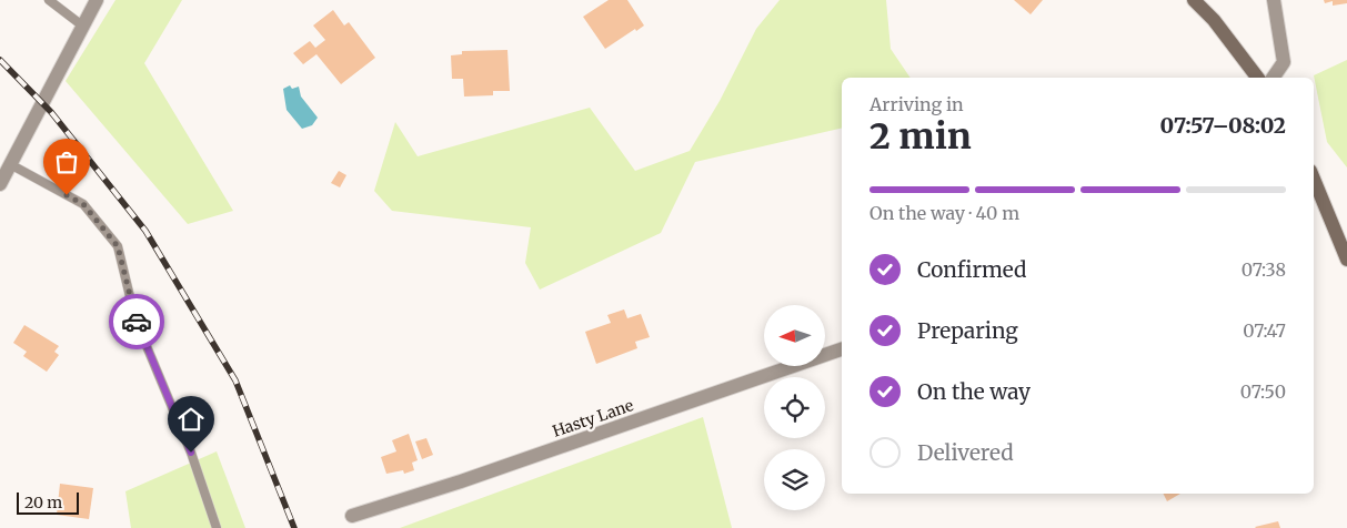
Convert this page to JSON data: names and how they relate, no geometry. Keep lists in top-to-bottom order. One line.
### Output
{"streets":{"street":["Hasty Lane"]},"scale_bar":"20 m","north":"left","page":{"heading":["2 min","Arriving in","07:57–08:02"],"bar":"On the way · 40 m","list":[["Confirmed","07:38"],["Preparing","07:47"],["On the way","07:50"],"Delivered"],"scale":"20 m"}}
